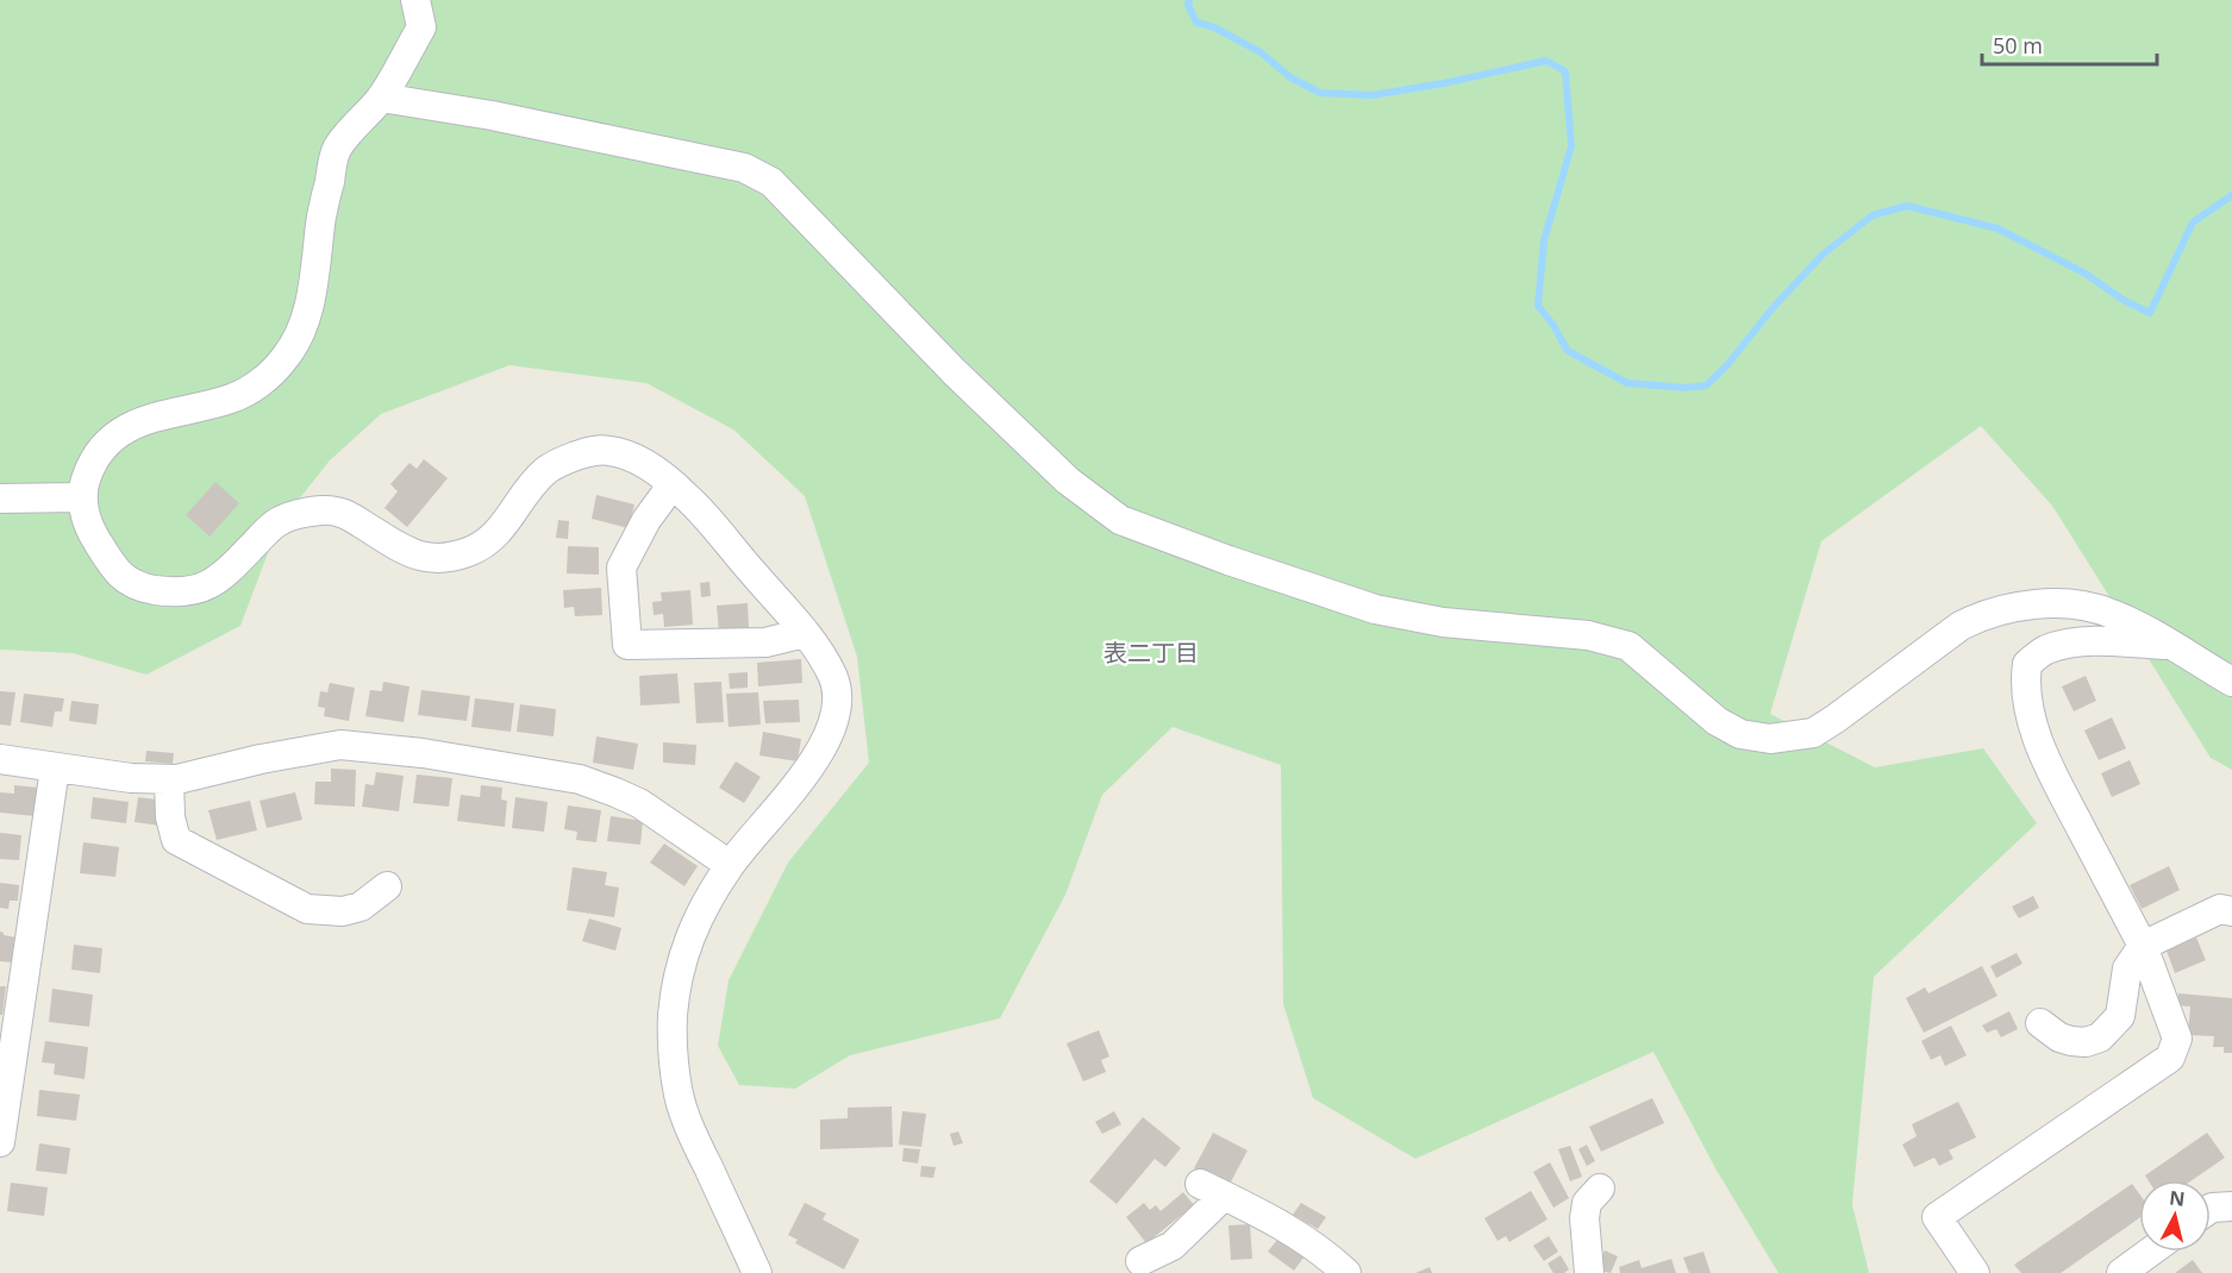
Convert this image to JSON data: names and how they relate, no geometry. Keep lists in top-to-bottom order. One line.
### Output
{"districts":["表二丁目"],"scale_bar":"50 m","north":"top"}
